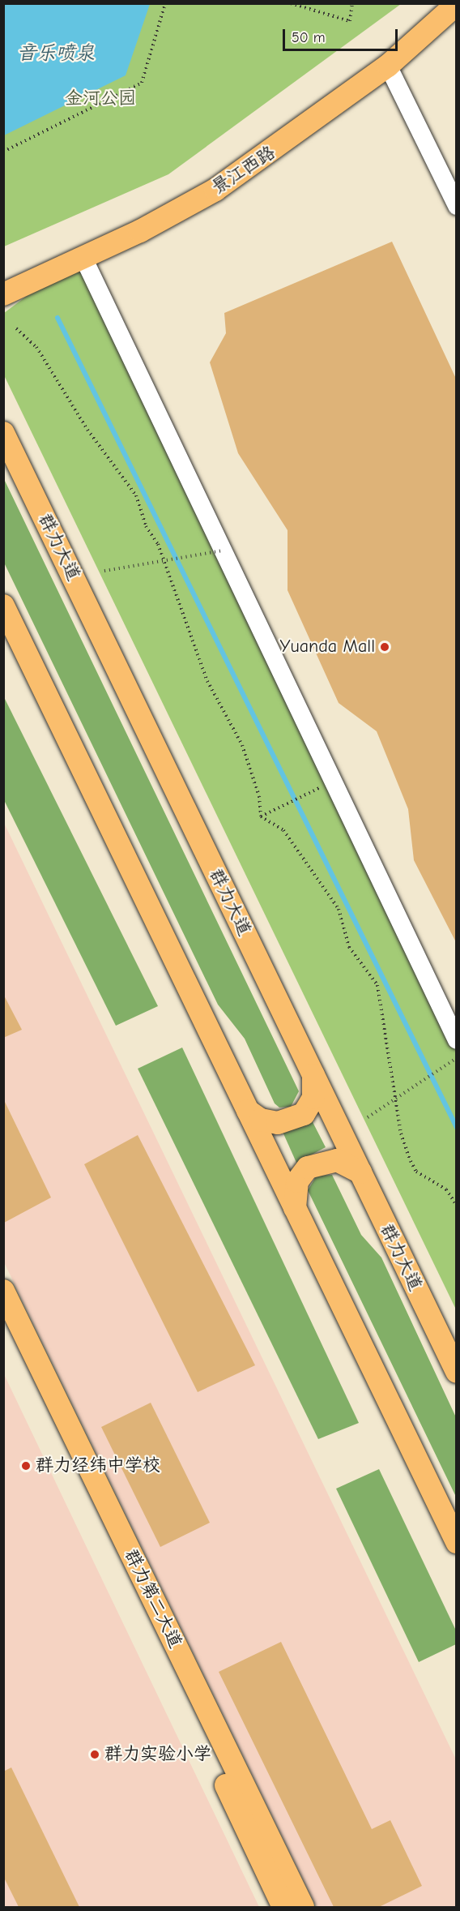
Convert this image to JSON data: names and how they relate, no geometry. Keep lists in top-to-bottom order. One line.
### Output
{"streets":{"main road":["景江西路","群力大道","群力第二大道"]},"water":["音乐喷泉"],"parks":["金河公园"],"places":["Yuanda Mall","群力经纬中学校","群力实验小学"],"scale_bar":"50 m"}
